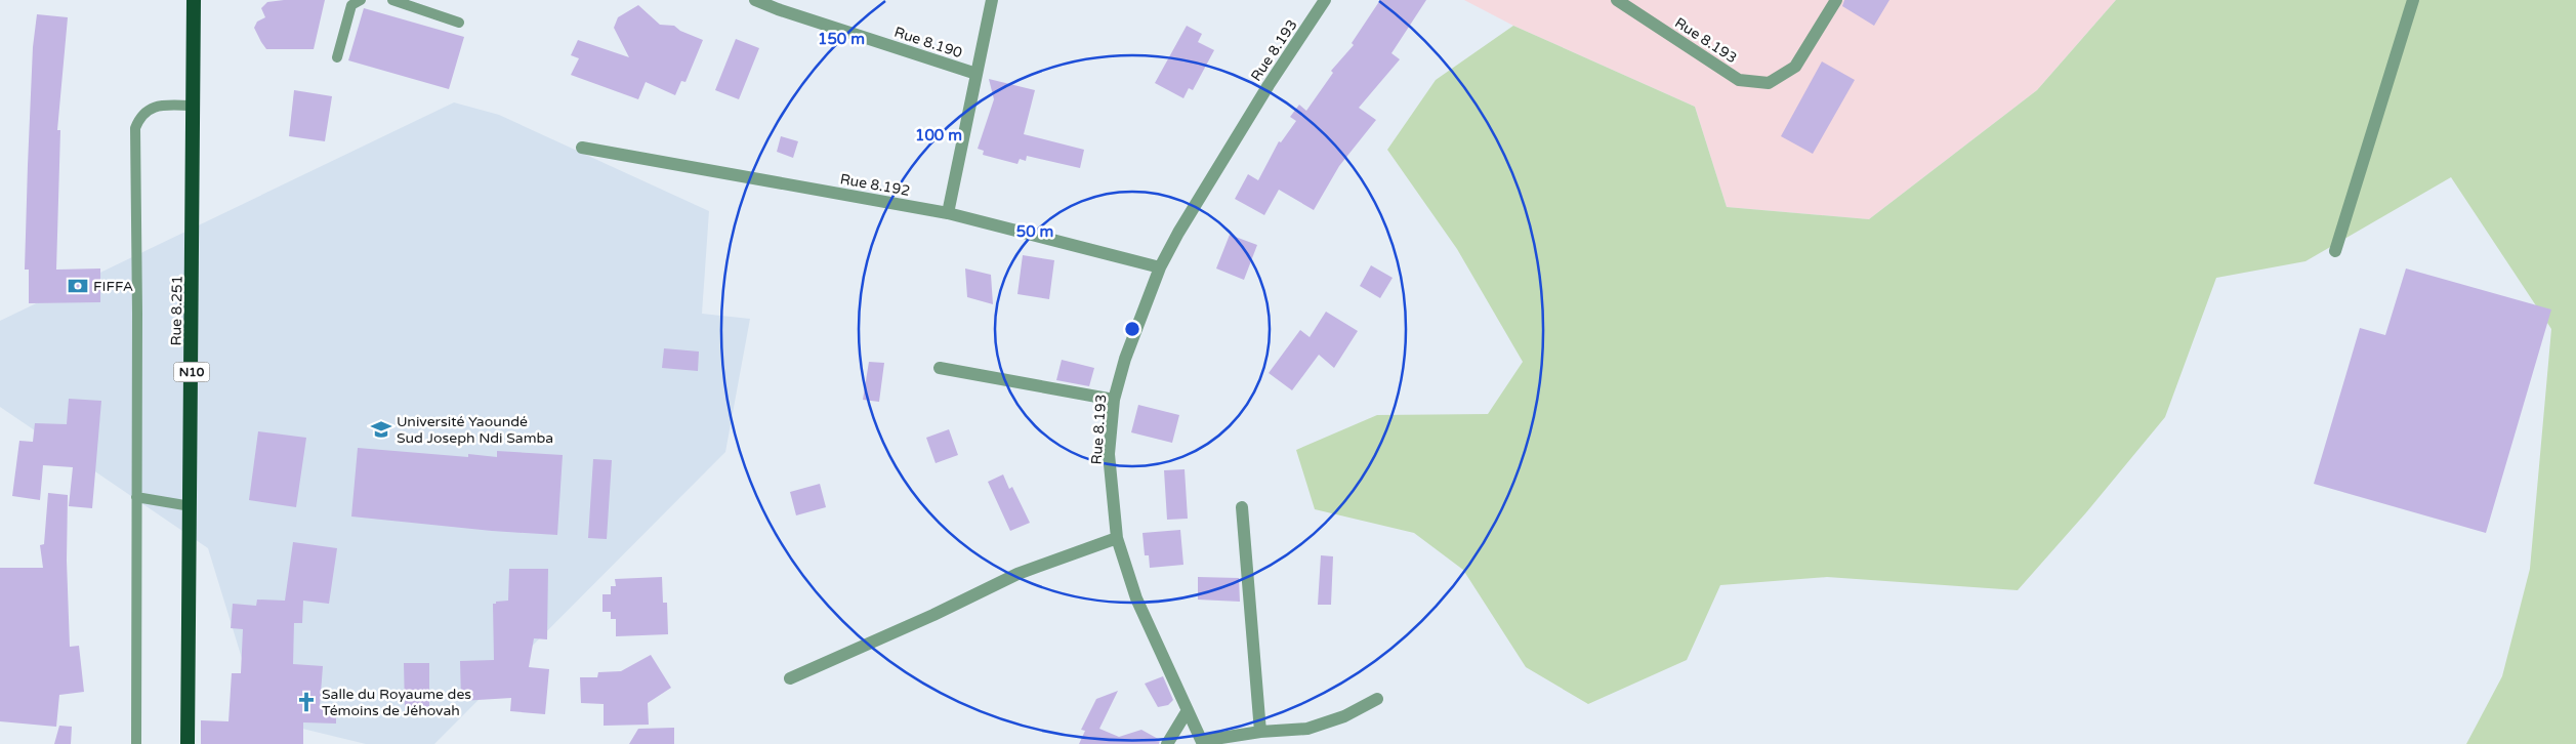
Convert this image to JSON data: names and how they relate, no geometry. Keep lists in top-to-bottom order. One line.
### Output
{"streets":{"highway":["Rue 8.251","N10"],"street":["Rue 8.193","Rue 8.190","Rue 8.192"]},"crossings":[["Rue 8.193","Rue 8.192"]],"places":{"bank":["FIFFA"],"school or university":["Université Yaoundé Sud Joseph Ndi Samba"],"church":["Salle du Royaume des Témoins de Jéhovah"]},"rings":["150 m","100 m","50 m"]}
